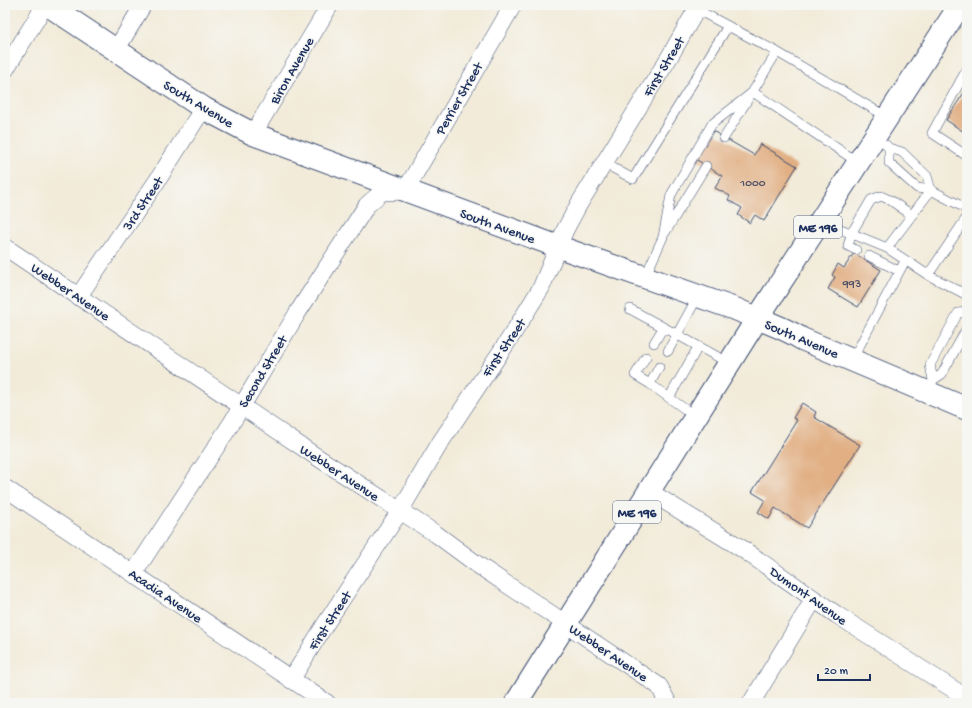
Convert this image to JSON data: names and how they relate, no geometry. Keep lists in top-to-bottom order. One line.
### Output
{"streets":{"main road":["South Avenue","ME 196"],"street":["First Street","Biron Avenue","Perrier Street","3rd Street","Webber Avenue","Second Street","Acadia Avenue","Dumont Avenue"]},"crossings":[["First Street","South Avenue"],["First Street","Webber Avenue"],["First Street","Acadia Avenue"],["Biron Avenue","South Avenue"],["Perrier Street","South Avenue"],["Perrier Street","Second Street"],["South Avenue","3rd Street"],["South Avenue","ME 196"],["South Avenue","Second Street"],["3rd Street","Webber Avenue"],["ME 196","Webber Avenue"],["ME 196","Dumont Avenue"],["Webber Avenue","Second Street"],["Second Street","Acadia Avenue"]],"house_numbers":["1000","993"],"scale_bar":"20 m"}
